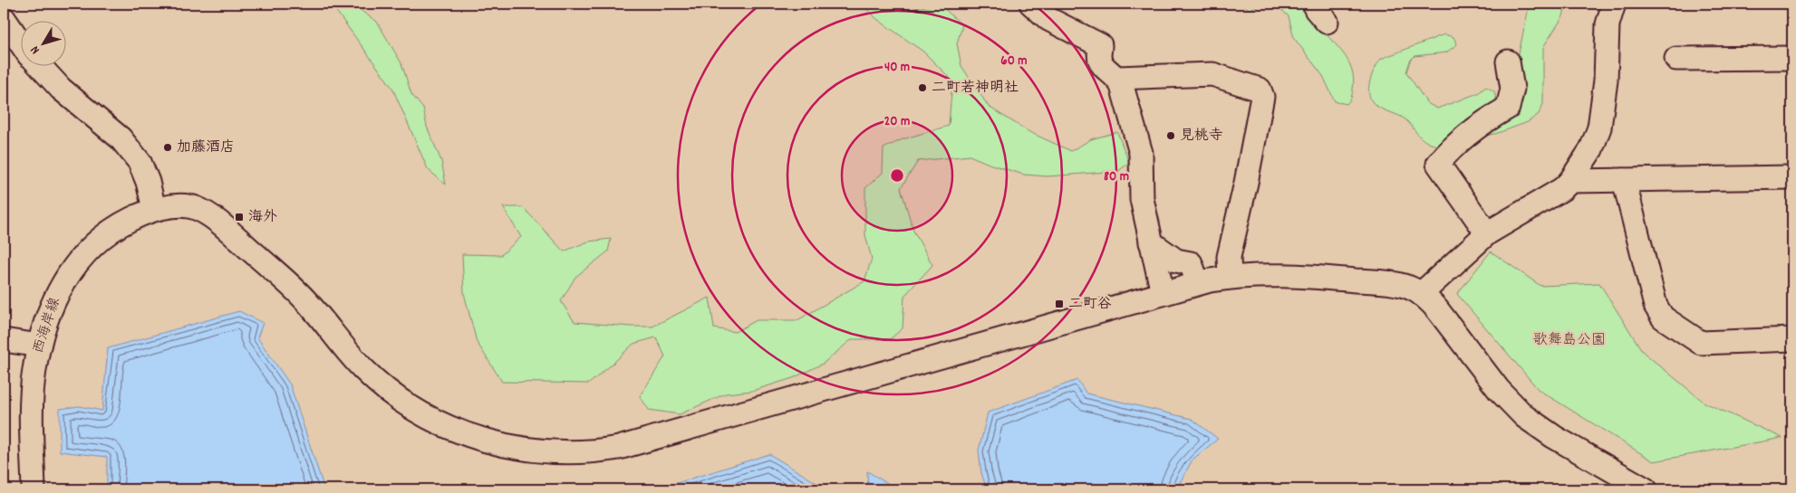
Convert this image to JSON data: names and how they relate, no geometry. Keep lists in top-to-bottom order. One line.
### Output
{"streets":{"street":["西海岸線"]},"parks":["歌舞島公園"],"places":{"other":["二町若神明社","見桃寺","加藤酒店"],"transit":["海外","二町谷"]},"north":"bottom left","rings":["60 m","40 m","20 m","80 m"]}
